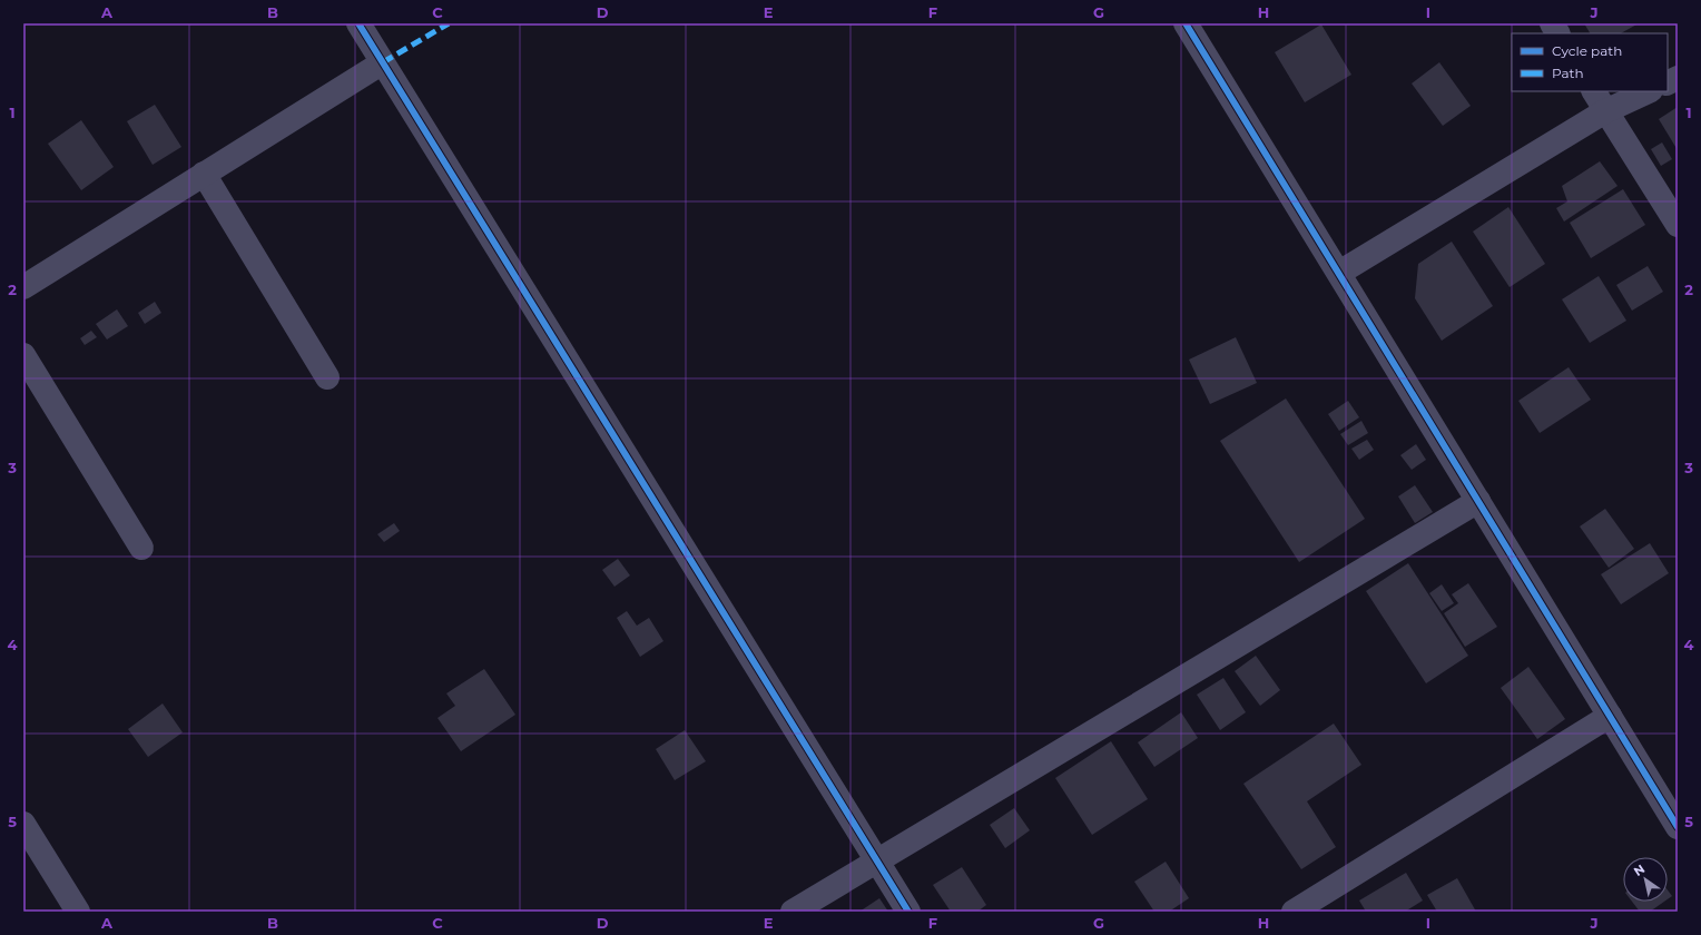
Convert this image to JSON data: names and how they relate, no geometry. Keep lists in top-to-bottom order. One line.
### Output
{"legend":["Cycle path","Path"],"north":"top left","grid":{"columns":["A","B","C","D","E","F","G","H","I","J"],"rows":["1","2","3","4","5"]}}
